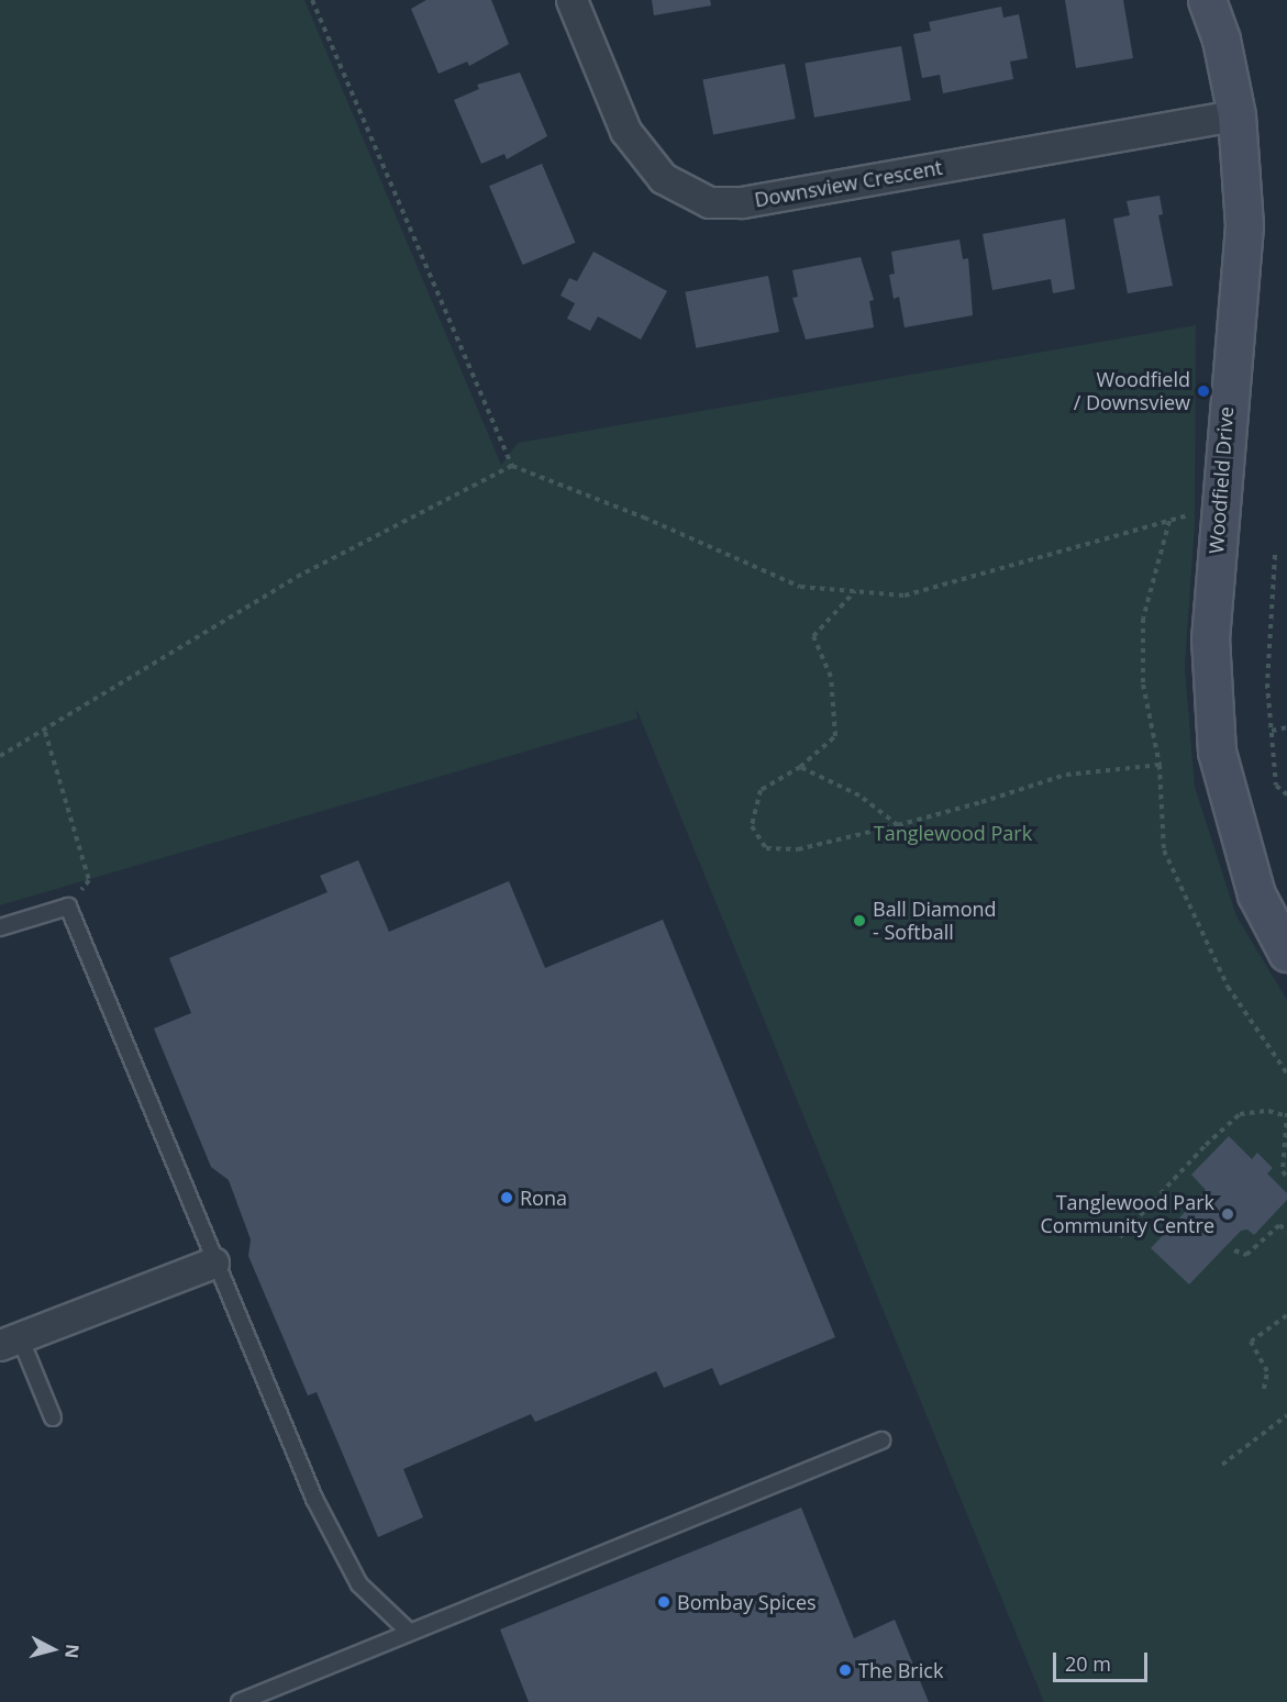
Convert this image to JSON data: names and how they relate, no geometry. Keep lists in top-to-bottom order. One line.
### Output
{"streets":{"street":["Downsview Crescent","Woodfield Drive"]},"crossings":[["Downsview Crescent","Woodfield Drive"]],"parks":["Tanglewood Park"],"places":["Woodfield / Downsview","Ball Diamond - Softball","Rona","Tanglewood Park Community Centre","Bombay Spices","The Brick"],"scale_bar":"20 m","north":"right"}
